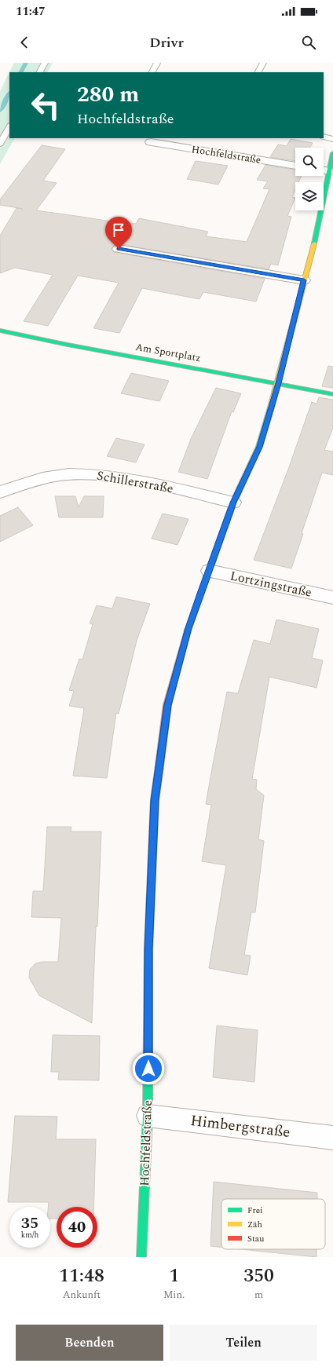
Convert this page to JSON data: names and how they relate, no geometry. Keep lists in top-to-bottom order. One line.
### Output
{"streets":{"street":["Hochfeldstraße","Am Sportplatz","Schillerstraße","Lortzingstraße","Himbergstraße"]},"crossings":[["Hochfeldstraße","Am Sportplatz"],["Hochfeldstraße","Schillerstraße"],["Hochfeldstraße","Lortzingstraße"],["Hochfeldstraße","Himbergstraße"]],"legend":["Frei","Zäh","Stau"],"page":{"status":"11:47","header":"Drivr","turn":["280 m","Hochfeldstraße"],"speed":"35 km/h","limit":"40","eta":["11:48","Ankunft","1","Min.","350","m"],"buttons":["Beenden","Teilen"]}}
